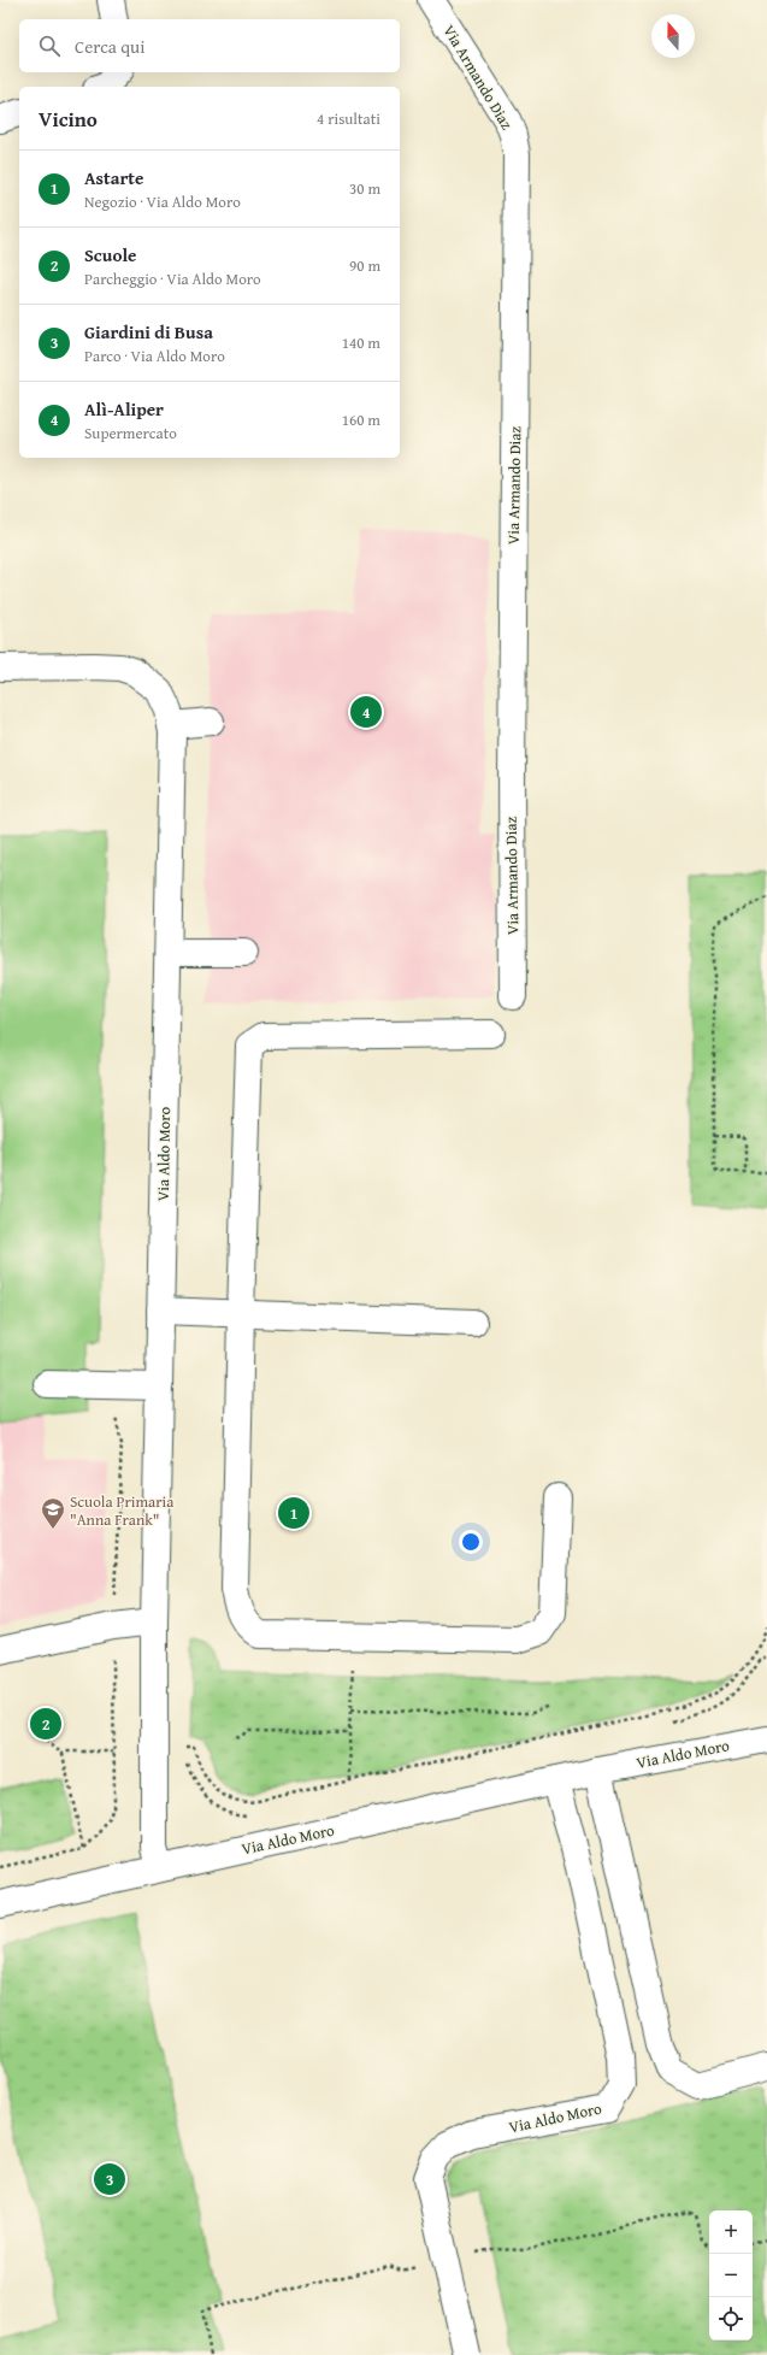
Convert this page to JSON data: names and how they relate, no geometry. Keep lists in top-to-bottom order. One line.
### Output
{"streets":{"street":["Via Armando Diaz","Via Aldo Moro"]},"places":{"school or university":["Scuola Primaria \"Anna Frank\""]},"north":"top","page":{"search":"Cerca qui","heading":["Vicino","4 risultati"],"list":[{"mark":"1","name":"Astarte","note":"Negozio · Via Aldo Moro","value":"30 m"},{"mark":"2","name":"Scuole","note":"Parcheggio · Via Aldo Moro","value":"90 m"},{"mark":"3","name":"Giardini di Busa","note":"Parco · Via Aldo Moro","value":"140 m"},{"mark":"4","name":"Alì-Aliper","note":"Supermercato","value":"160 m"}],"pins":["4","1","2","3"],"map_buttons":["+","−"]}}
